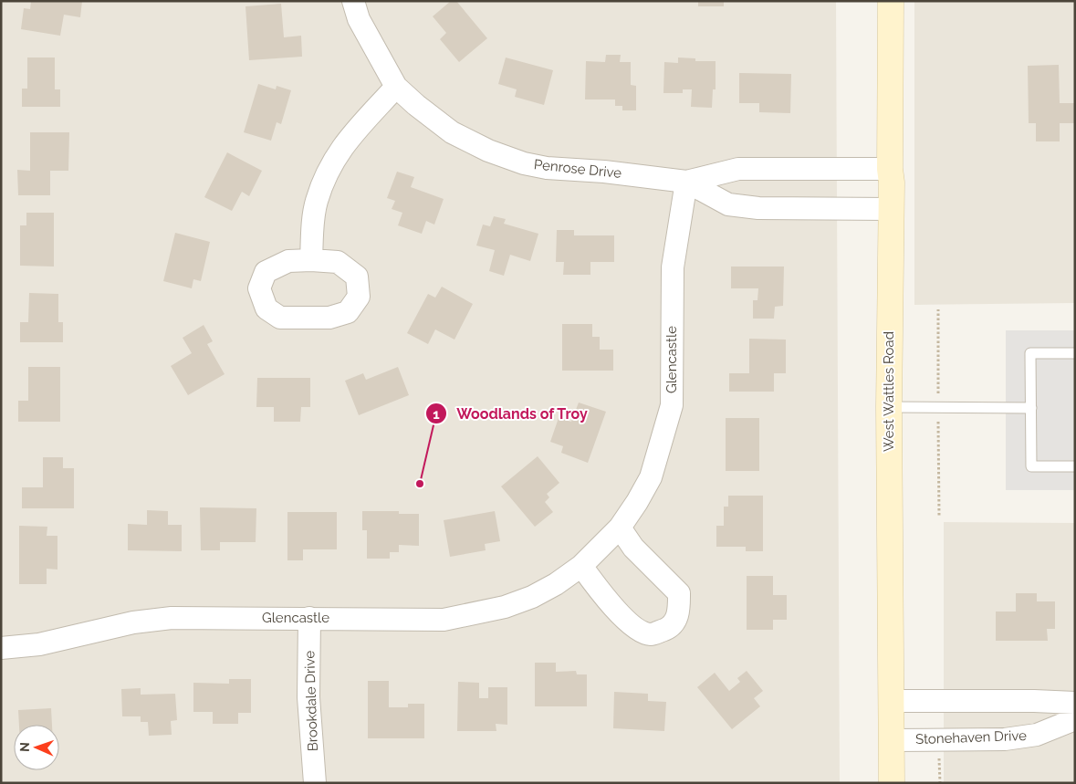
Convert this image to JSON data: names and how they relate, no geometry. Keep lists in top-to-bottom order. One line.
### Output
{"streets":{"street":["Penrose Drive","Glencastle","West Wattles Road","Brookdale Drive","Stonehaven Drive"]},"crossings":[["Penrose Drive","Glencastle"],["Penrose Drive","West Wattles Road"],["Glencastle","Brookdale Drive"],["West Wattles Road","Stonehaven Drive"]],"places":["Woodlands of Troy"],"north":"left"}
